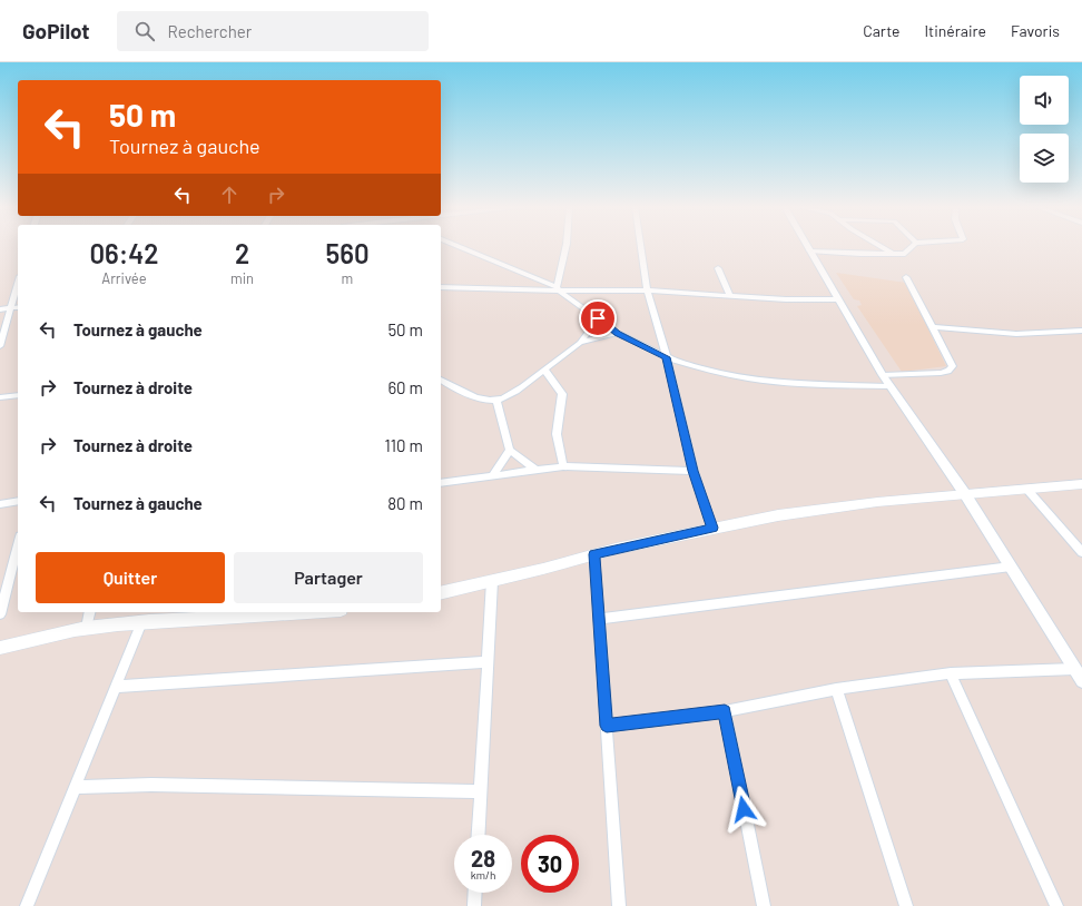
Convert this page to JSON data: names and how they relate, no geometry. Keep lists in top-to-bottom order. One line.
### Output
{"page":{"header":"GoPilot","search":"Rechercher","nav":["Carte","Itinéraire","Favoris"],"turn":["50 m","Tournez à gauche"],"eta":["06:42","Arrivée","2","min","560","m"],"list":[{"name":"Tournez à gauche","value":"50 m"},{"name":"Tournez à droite","value":"60 m"},{"name":"Tournez à droite","value":"110 m"},{"name":"Tournez à gauche","value":"80 m"}],"buttons":["Quitter","Partager"],"speed":"28 km/h","limit":"30"}}
